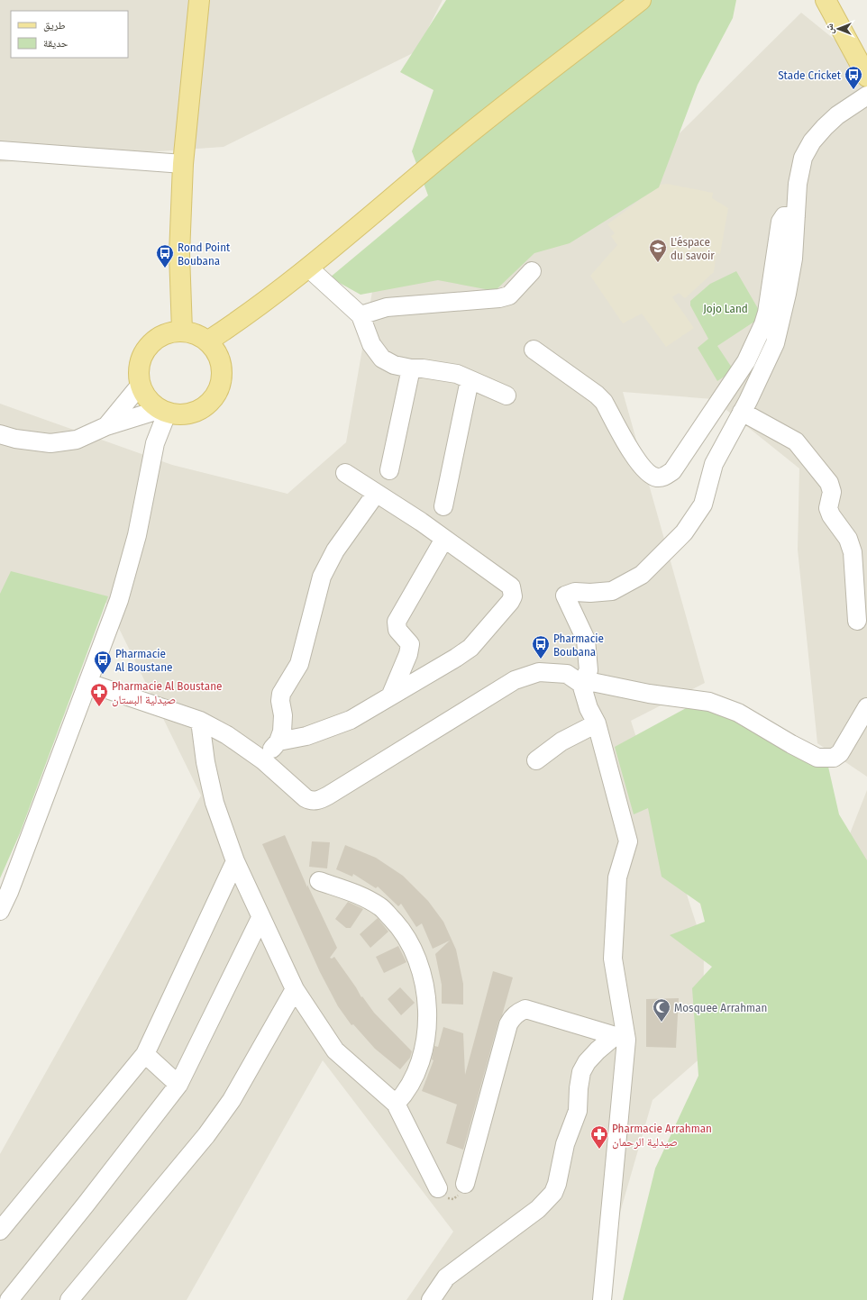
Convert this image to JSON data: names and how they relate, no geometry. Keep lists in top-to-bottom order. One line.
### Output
{"parks":["Jojo Land"],"places":{"bus stop":["Stade Cricket","Rond Point Boubana","Pharmacie Boubana","Pharmacie Al Boustane"],"school or university":["L'éspace du savoir"],"pharmacy":["Pharmacie Al Boustane صيدلية البستان","Pharmacie Arrahman صيدلية الرحمان"],"mosque":["Mosquee Arrahman"]},"legend":["طريق","حديقة"],"north":"left"}
